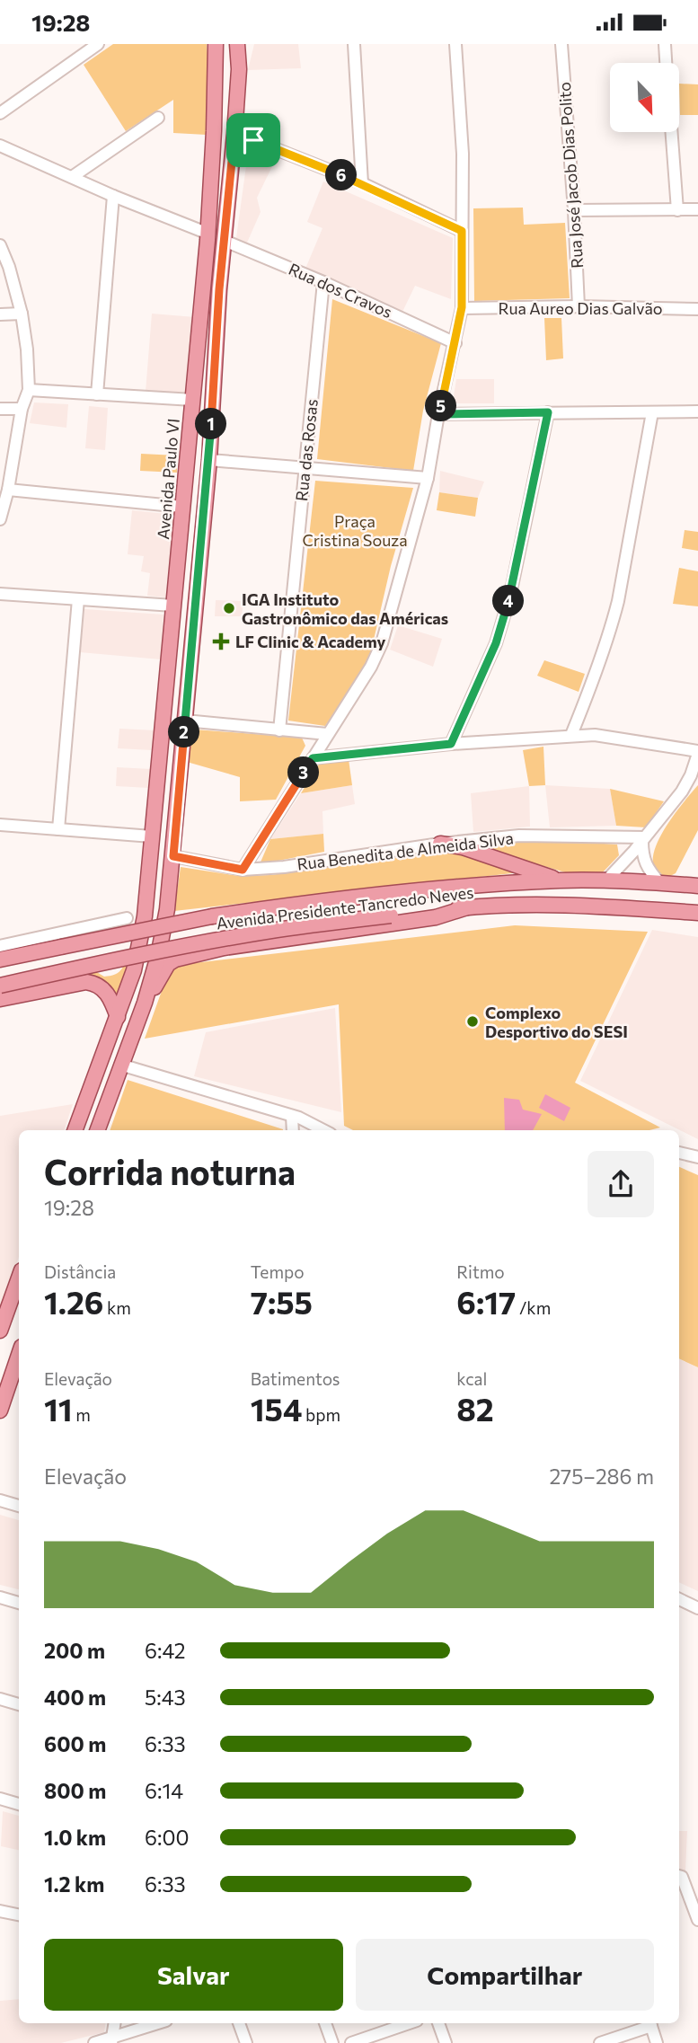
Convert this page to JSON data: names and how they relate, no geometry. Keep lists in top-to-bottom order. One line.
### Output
{"streets":{"main road":["Avenida Paulo VI","Avenida Presidente Tancredo Neves"],"street":["Rua José Jacob Dias Polito","Rua dos Cravos","Rua Aureo Dias Galvão","Rua das Rosas","Rua Benedita de Almeida Silva"]},"crossings":[["Rua José Jacob Dias Polito","Rua Aureo Dias Galvão"],["Rua dos Cravos","Rua das Rosas"]],"parks":["Praça Cristina Souza"],"places":{"other":["IGA Instituto Gastronômico das Américas","Complexo Desportivo do SESI"],"health":["LF Clinic & Academy"]},"north":"bottom right","page":{"status":"19:28","pins":["6","5","1","4","2","3"],"heading":["Corrida noturna","19:28"],"stats":[["Distância","1.26 km"],["Tempo","7:55"],["Ritmo","6:17 /km"],["Elevação","11 m"],["Batimentos","154 bpm"],["kcal","82"]],"chart":["Elevação","275–286 m"],"list":[{"name":"200 m","note":"6:42"},{"name":"400 m","note":"5:43"},{"name":"600 m","note":"6:33"},{"name":"800 m","note":"6:14"},{"name":"1.0 km","note":"6:00"},{"name":"1.2 km","note":"6:33"}],"buttons":["Salvar","Compartilhar"]}}
